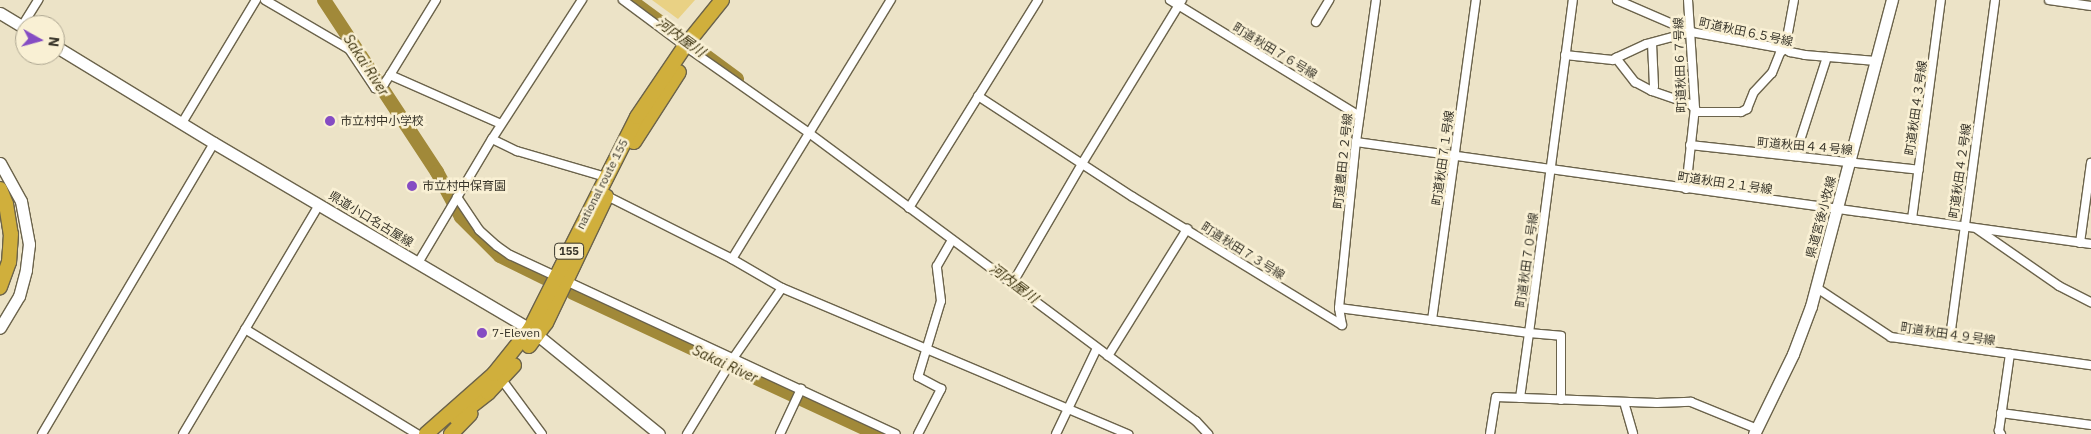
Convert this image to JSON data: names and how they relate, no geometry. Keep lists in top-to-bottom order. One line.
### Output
{"streets":{"highway":["national route 155","155"],"main road":["県道宮後小牧線","県道小口名古屋線"],"street":["町道秋田６５号線","町道秋田７６号線","町道秋田６７号線","町道秋田４３号線","町道秋田４４号線","町道秋田７１号線","町道豊田２２号線","町道秋田４２号線","町道秋田２１号線","町道秋田７３号線","町道秋田７０号線","町道秋田４９号線"]},"crossings":[["町道秋田６５号線","町道秋田６７号線"],["町道秋田６５号線","県道宮後小牧線"],["町道秋田７６号線","町道豊田２２号線"],["町道秋田６７号線","町道秋田４４号線"],["町道秋田６７号線","町道秋田２１号線"],["町道秋田４３号線","町道秋田４４号線"],["町道秋田４３号線","町道秋田２１号線"],["町道秋田４４号線","県道宮後小牧線"],["町道秋田７１号線","町道秋田２１号線"],["町道豊田２２号線","町道秋田２１号線"],["町道豊田２２号線","町道秋田７３号線"],["町道秋田４２号線","町道秋田２１号線"],["町道秋田４２号線","町道秋田４９号線"],["町道秋田２１号線","県道宮後小牧線"],["町道秋田２１号線","町道秋田７０号線"],["national route 155","県道小口名古屋線"],["national route 155","155"],["県道宮後小牧線","町道秋田４９号線"]],"water":["河内屋川","Sakai River"],"places":["市立村中小学校","市立村中保育園","7-Eleven"],"north":"right"}
